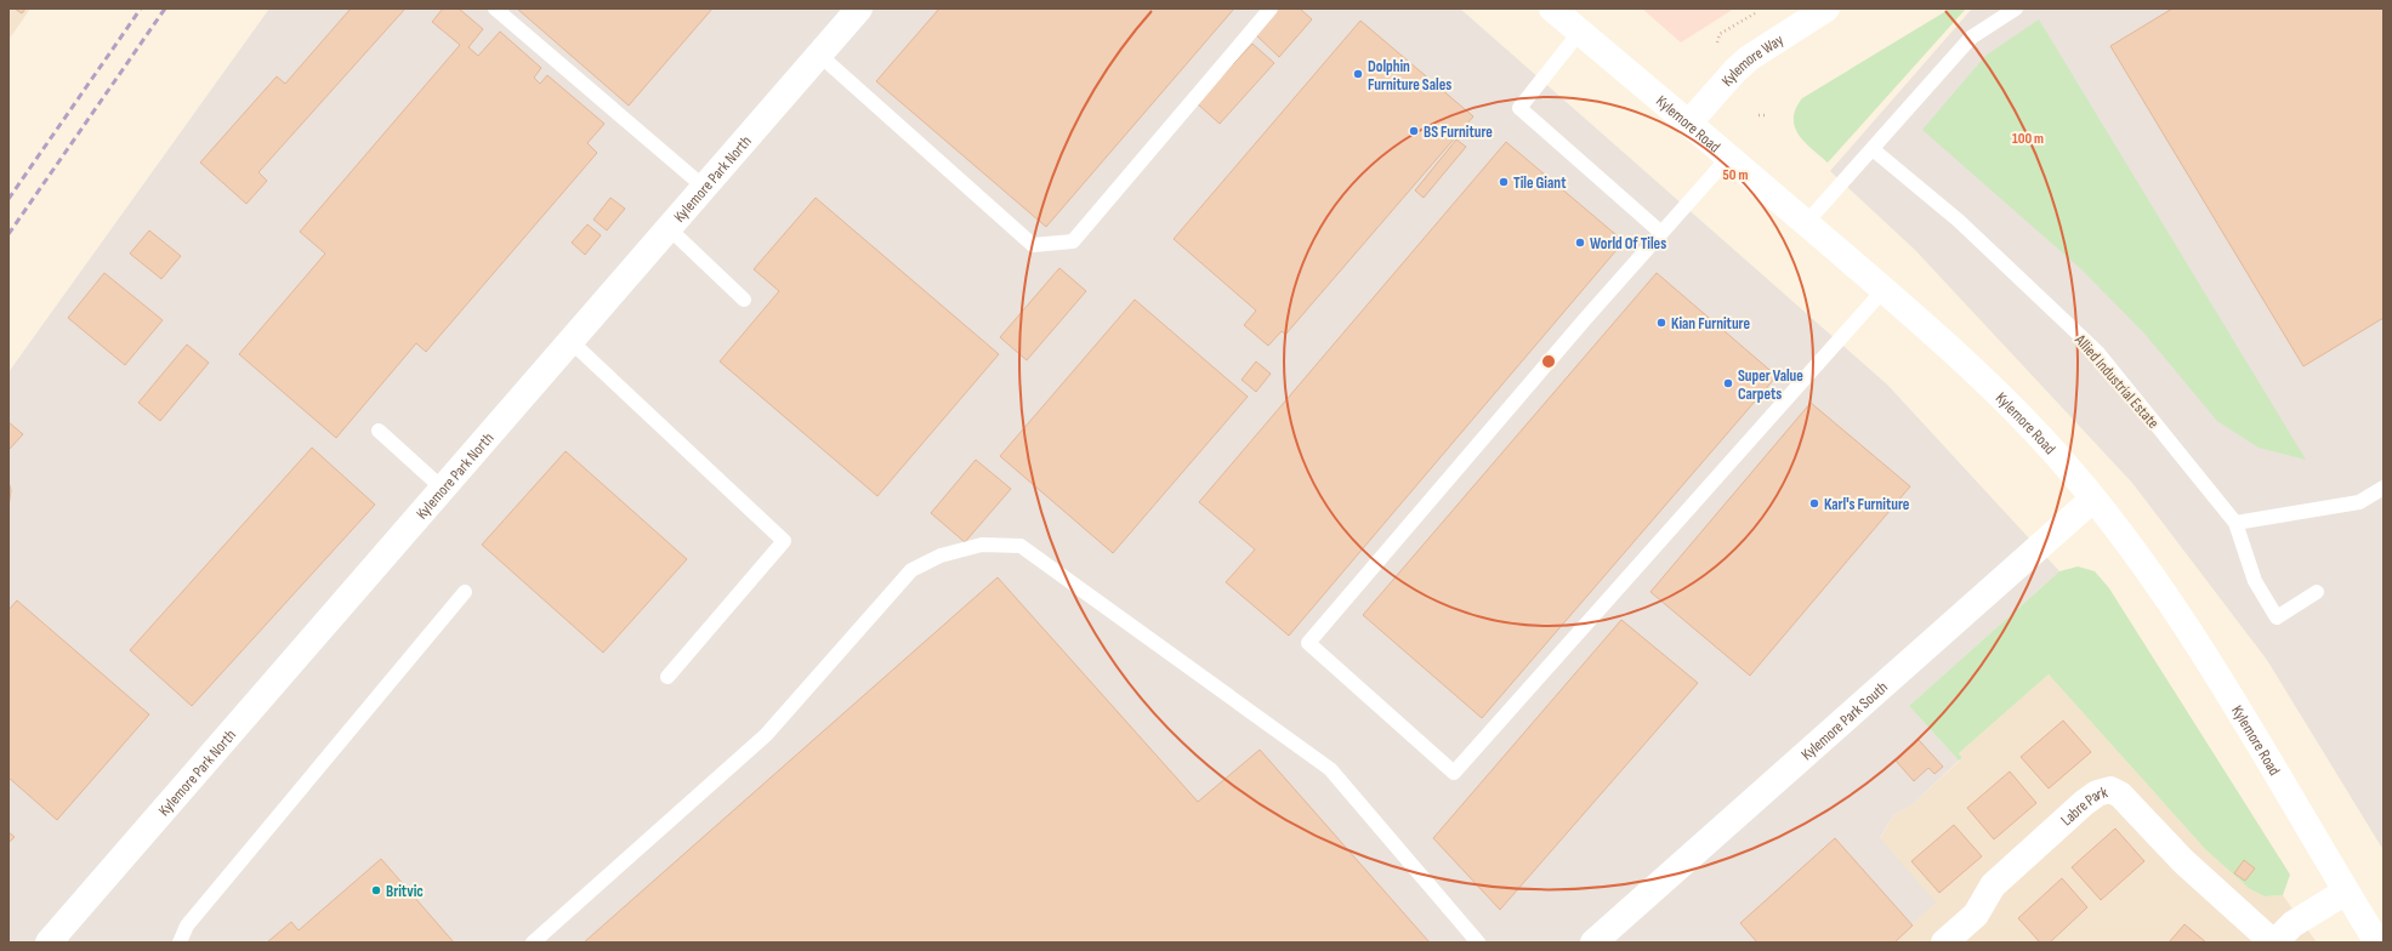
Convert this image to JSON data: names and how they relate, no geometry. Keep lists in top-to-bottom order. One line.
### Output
{"streets":{"street":["Kylemore Way","Kylemore Road","Kylemore Park North","Kylemore Park South","Labre Park"],"lane":["Allied Industrial Estate"]},"crossings":[["Kylemore Way","Kylemore Road"],["Kylemore Road","Kylemore Park South"],["Kylemore Road","Labre Park"]],"places":["Dolphin Furniture Sales","BS Furniture","Tile Giant","World Of Tiles","Kian Furniture","Super Value Carpets","Karl's Furniture","Britvic"],"rings":["100 m","50 m"]}
